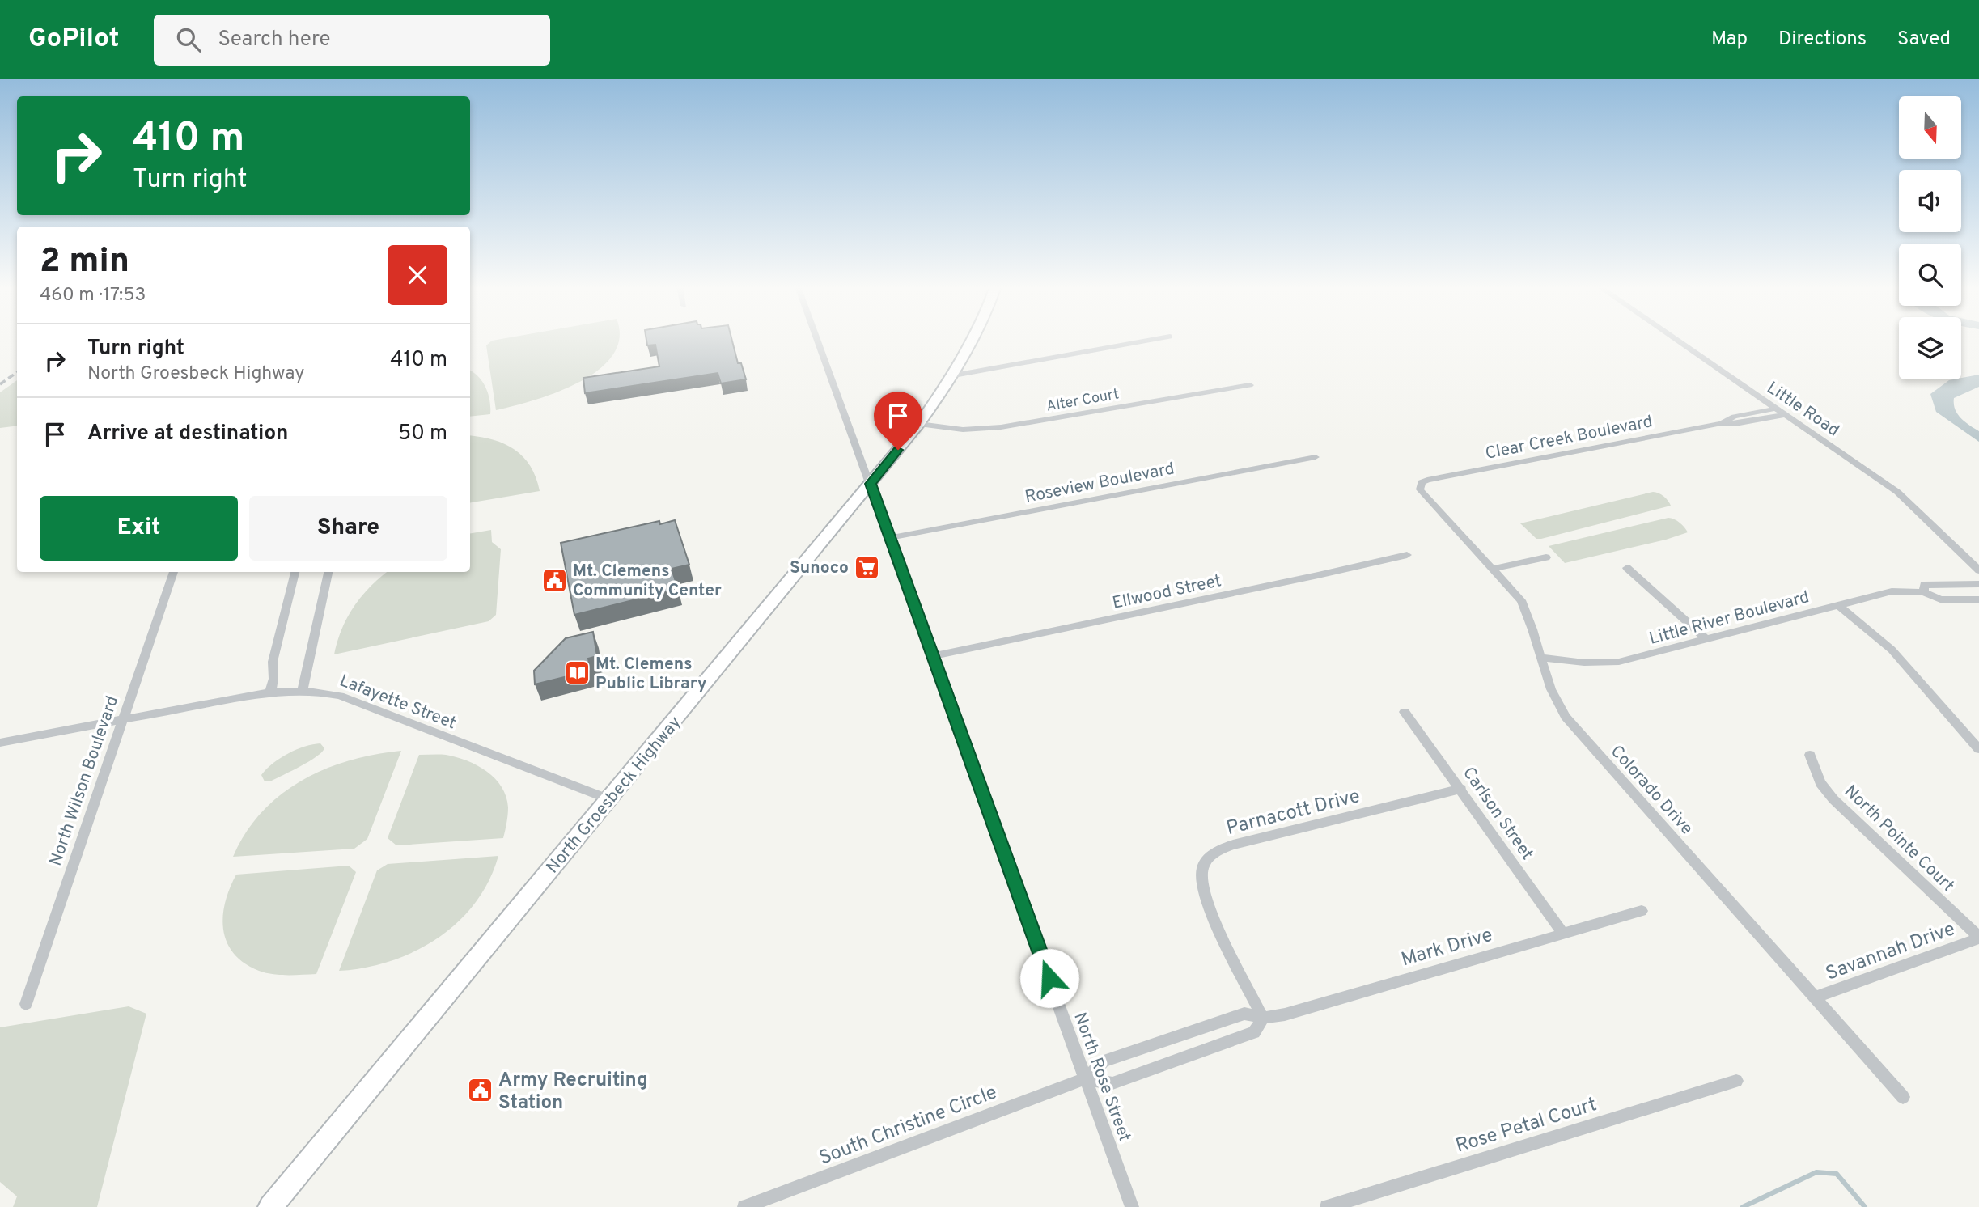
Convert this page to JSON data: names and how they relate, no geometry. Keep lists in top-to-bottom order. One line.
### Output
{"streets":{"main road":["North Groesbeck Highway"],"street":["Alter Court","Little Road","Clear Creek Boulevard","Roseview Boulevard","Ellwood Street","Little River Boulevard","Lafayette Street","North Wilson Boulevard","Colorado Drive","Parnacott Drive","Carlson Street","North Pointe Court","Mark Drive","Savannah Drive","North Rose Street","South Christine Circle","Rose Petal Court"]},"crossings":[["Alter Court","North Groesbeck Highway"],["Little Road","Clear Creek Boulevard"],["Clear Creek Boulevard","Colorado Drive"],["Roseview Boulevard","North Rose Street"],["Ellwood Street","North Rose Street"],["Little River Boulevard","Colorado Drive"],["Lafayette Street","North Wilson Boulevard"],["Lafayette Street","North Groesbeck Highway"],["Colorado Drive","Savannah Drive"],["North Groesbeck Highway","North Rose Street"],["Parnacott Drive","Carlson Street"],["Parnacott Drive","Mark Drive"],["Carlson Street","Mark Drive"],["North Pointe Court","Savannah Drive"],["Mark Drive","North Rose Street"],["Mark Drive","South Christine Circle"],["North Rose Street","South Christine Circle"]],"places":{"supermarket":["Sunoco"],"public building":["Mt. Clemens Community Center","Army Recruiting Station"],"library":["Mt. Clemens Public Library"]},"north":"bottom","page":{"header":"GoPilot","search":"Search here","nav":["Map","Directions","Saved"],"turn":["410 m","Turn right"],"heading":["2 min","460 m · 17:53"],"list":[{"name":"Turn right","note":"North Groesbeck Highway","value":"410 m"},{"name":"Arrive at destination","value":"50 m"}],"buttons":["Exit","Share"]}}
